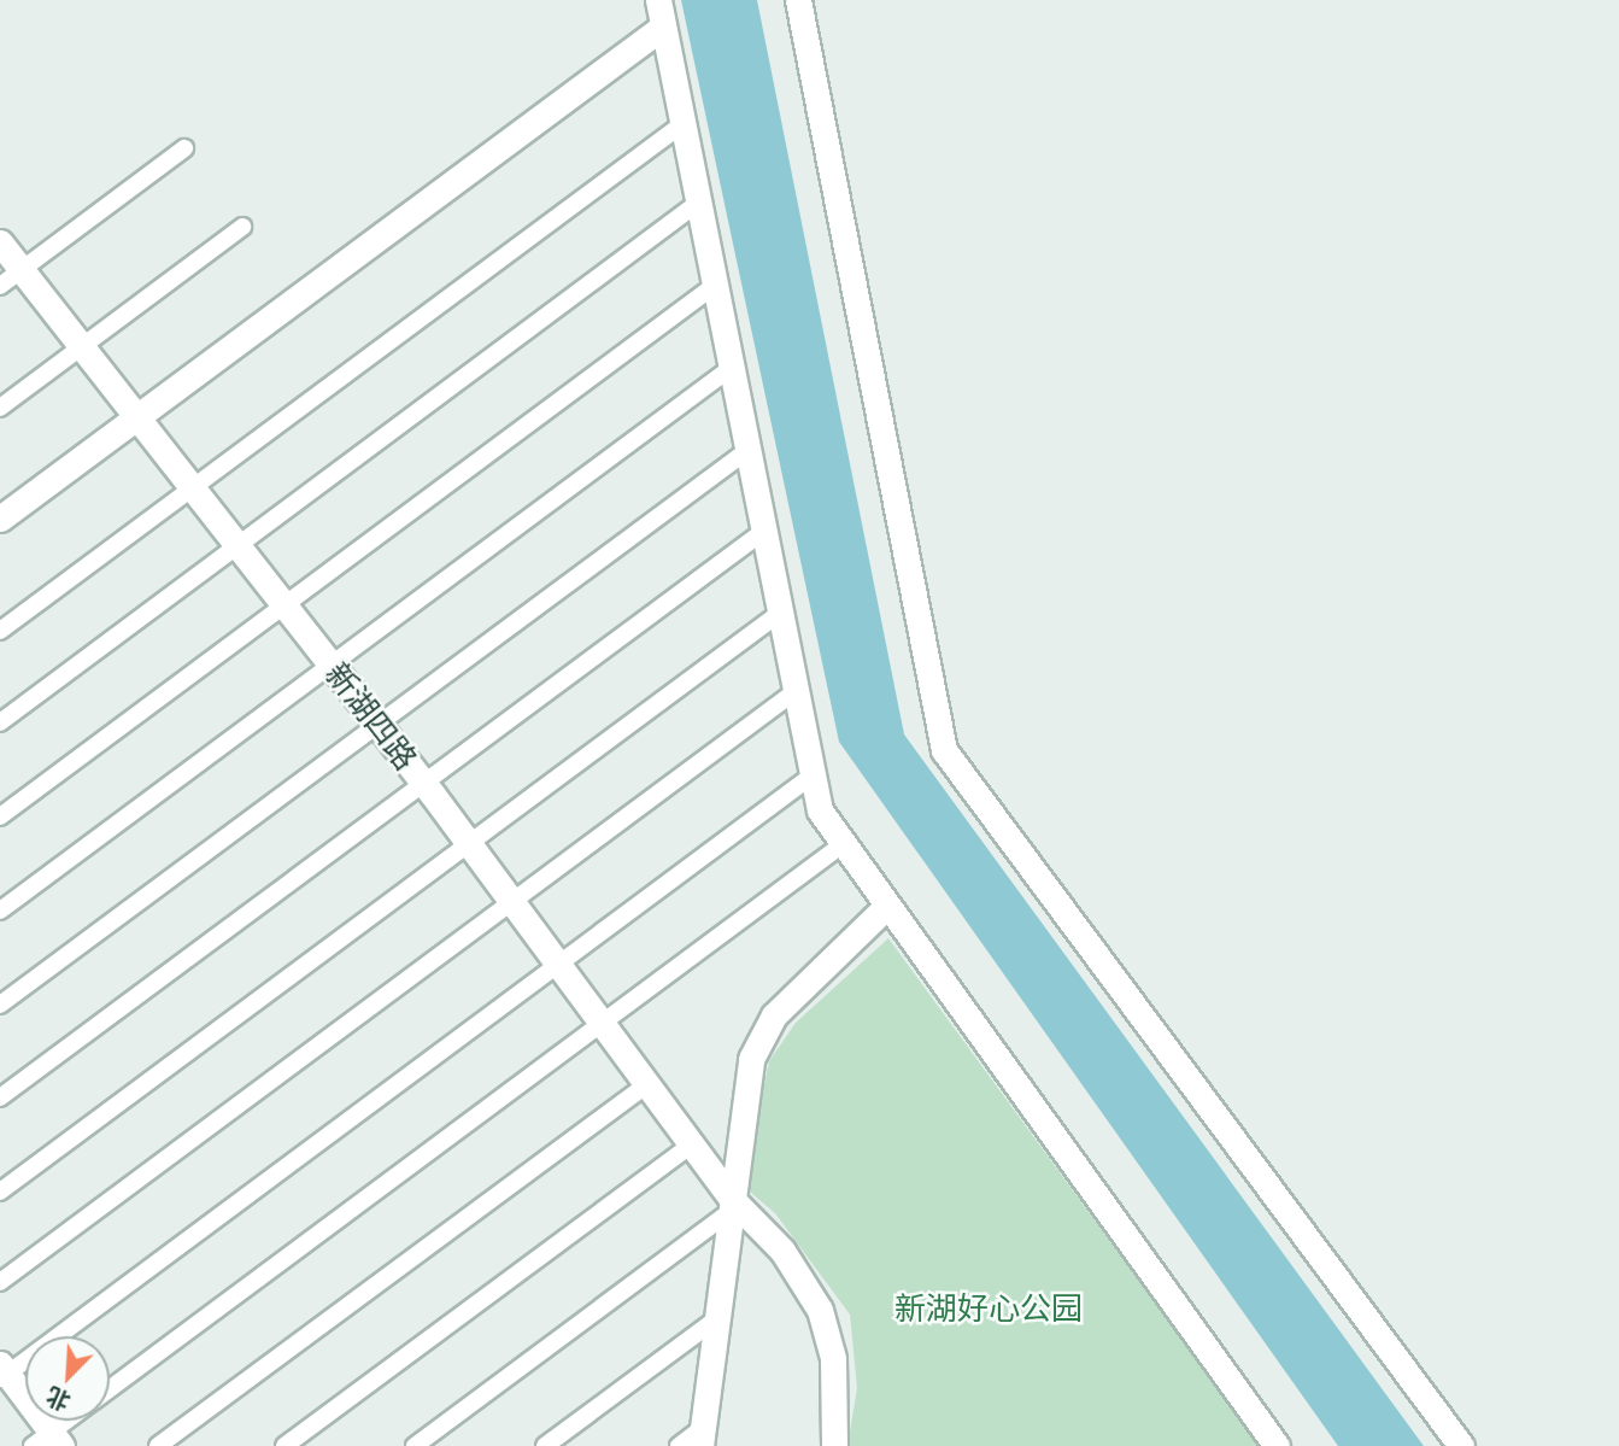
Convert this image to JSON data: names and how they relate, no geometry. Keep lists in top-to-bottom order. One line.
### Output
{"streets":{"street":["新湖四路"]},"parks":["新湖好心公园"],"north":"bottom left"}
